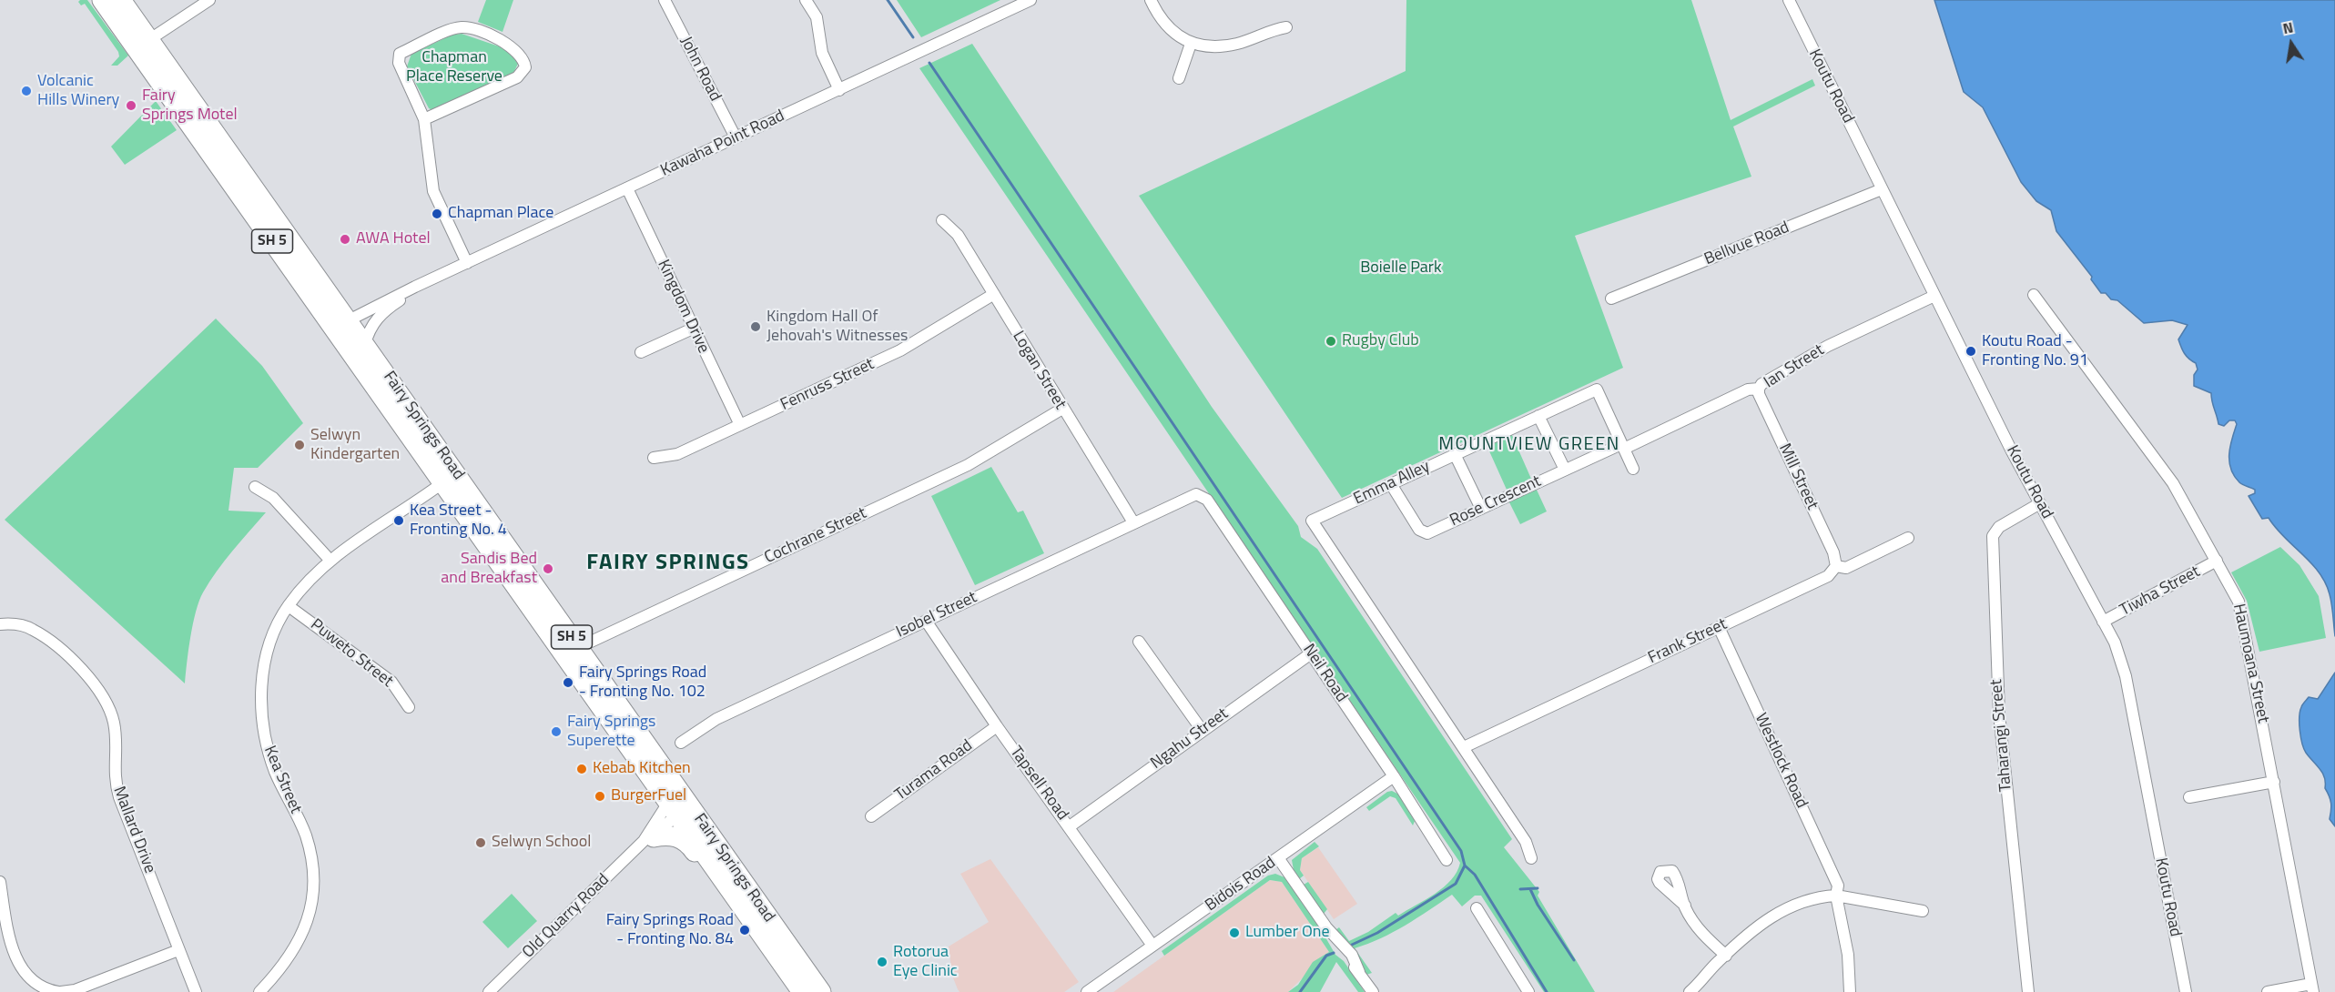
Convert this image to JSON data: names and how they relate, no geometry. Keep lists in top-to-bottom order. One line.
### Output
{"streets":{"highway":["SH 5","Fairy Springs Road"],"street":["John Road","Koutu Road","Kawaha Point Road","Bellvue Road","Kingdom Drive","Ian Street","Logan Street","Fenruss Street","Mill Street","Emma Alley","Rose Crescent","Cochrane Street","Tiwha Street","Isobel Street","Frank Street","Puweto Street","Haumoana Street","Neil Road","Taharangi Street","Ngahu Street","Westlock Road","Turama Road","Kea Street","Tapsell Road","Mallard Drive","Bidois Road","Old Quarry Road"]},"crossings":[["John Road","Kawaha Point Road"],["Koutu Road","Bellvue Road"],["Koutu Road","Ian Street"],["Koutu Road","Tiwha Street"],["Koutu Road","Taharangi Street"],["Kawaha Point Road","Kingdom Drive"],["Kawaha Point Road","Fairy Springs Road"],["SH 5","Fairy Springs Road"],["SH 5","Old Quarry Road"],["Kingdom Drive","Fenruss Street"],["Ian Street","Mill Street"],["Ian Street","Emma Alley"],["Ian Street","Rose Crescent"],["Logan Street","Fenruss Street"],["Logan Street","Cochrane Street"],["Logan Street","Isobel Street"],["Fairy Springs Road","Cochrane Street"],["Fairy Springs Road","Kea Street"],["Fairy Springs Road","Old Quarry Road"],["Mill Street","Frank Street"],["Emma Alley","Rose Crescent"],["Emma Alley","Frank Street"],["Tiwha Street","Haumoana Street"],["Isobel Street","Neil Road"],["Isobel Street","Tapsell Road"],["Frank Street","Westlock Road"],["Puweto Street","Kea Street"],["Neil Road","Ngahu Street"],["Neil Road","Bidois Road"],["Ngahu Street","Tapsell Road"],["Turama Road","Tapsell Road"],["Tapsell Road","Bidois Road"]],"districts":["MOUNTVIEW GREEN","FAIRY SPRINGS"],"parks":["Chapman Place Reserve","Boielle Park"],"places":["Volcanic Hills Winery","Fairy Springs Motel","Chapman Place","AWA Hotel","Kingdom Hall Of Jehovah's Witnesses","Rugby Club","Koutu Road - Fronting No. 91","Selwyn Kindergarten","Kea Street - Fronting No. 4","Sandis Bed and Breakfast","Fairy Springs Road - Fronting No. 102","Fairy Springs Superette","Kebab Kitchen","BurgerFuel","Selwyn School","Fairy Springs Road - Fronting No. 84","Lumber One","Rotorua Eye Clinic"],"north":"top"}
